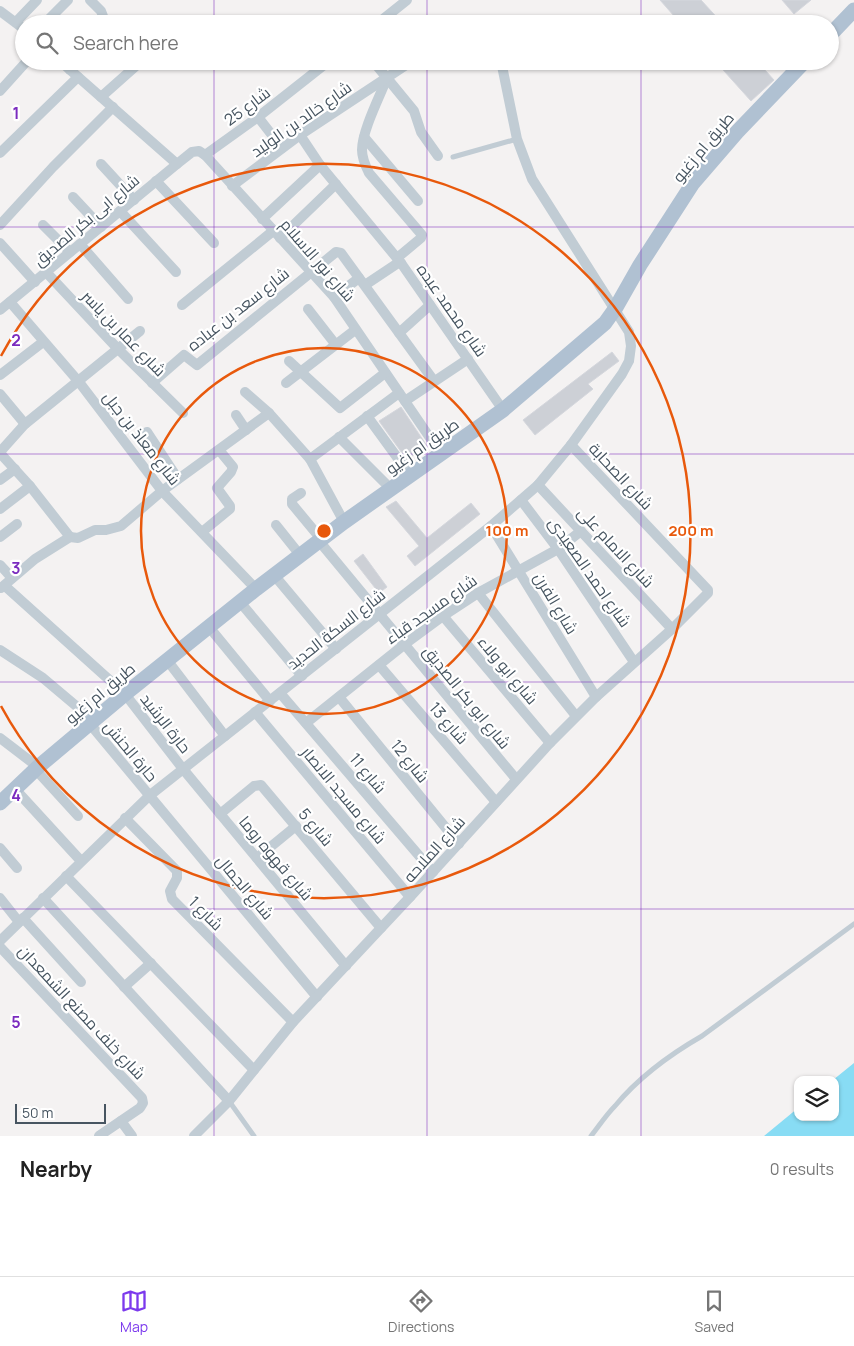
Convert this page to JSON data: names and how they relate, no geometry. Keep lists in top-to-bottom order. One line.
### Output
{"streets":{"main road":["طريق ام زغيو"],"street":["شارع 25","شارع خالد بن الوليد","شارع ابى بكر الصديق","شارع نور الاسلام","شارع سعد بن عباده","شارع محمد عبده","شارع عمار بن ياسر","شارع معاذ بن جبل","شارع الصحابة","شارع الامام على","شارع احمد الصعيدى","شارع الفرن","شارع مسجد قباء","شارع السكة الحديد","شارع ابو ولاء","شارع ابو بكر الصديق","حارة الرشيد","شارع 13","حارة الحنش","شارع 12","شارع 11","شارع مسجد الانصار","شارع 5","شارع الملاحه","شارع قهوه روما","شارع الجمال","شارع 1","شارع خلف مصنع الشمعدان"]},"crossings":[["شارع 25","شارع ابى بكر الصديق"],["شارع 25","شارع نور الاسلام"],["شارع خالد بن الوليد","شارع نور الاسلام"],["طريق ام زغيو","شارع نور الاسلام"],["طريق ام زغيو","شارع محمد عبده"],["طريق ام زغيو","شارع معاذ بن جبل"],["طريق ام زغيو","شارع السكة الحديد"],["طريق ام زغيو","شارع ابو بكر الصديق"],["طريق ام زغيو","حارة الرشيد"],["طريق ام زغيو","حارة الحنش"],["شارع ابى بكر الصديق","شارع نور الاسلام"],["شارع ابى بكر الصديق","شارع عمار بن ياسر"],["شارع ابى بكر الصديق","شارع معاذ بن جبل"],["شارع نور الاسلام","شارع سعد بن عباده"],["شارع نور الاسلام","شارع محمد عبده"],["شارع سعد بن عباده","شارع عمار بن ياسر"],["شارع الصحابة","شارع السكة الحديد"],["شارع الصحابة","شارع الملاحه"],["شارع الامام على","شارع مسجد قباء"],["شارع الامام على","شارع السكة الحديد"],["شارع الامام على","شارع الملاحه"],["شارع احمد الصعيدى","شارع مسجد قباء"],["شارع احمد الصعيدى","شارع السكة الحديد"],["شارع احمد الصعيدى","شارع الملاحه"],["شارع الفرن","شارع مسجد قباء"],["شارع الفرن","شارع السكة الحديد"],["شارع الفرن","شارع الملاحه"],["شارع مسجد قباء","شارع ابو ولاء"],["شارع مسجد قباء","شارع ابو بكر الصديق"],["شارع مسجد قباء","شارع 13"],["شارع مسجد قباء","شارع 12"],["شارع مسجد قباء","شارع 11"],["شارع السكة الحديد","شارع ابو بكر الصديق"],["شارع السكة الحديد","حارة الرشيد"],["شارع السكة الحديد","حارة الحنش"],["شارع السكة الحديد","شارع 11"],["شارع السكة الحديد","شارع مسجد الانصار"],["شارع السكة الحديد","شارع قهوه روما"],["شارع السكة الحديد","شارع الجمال"],["شارع السكة الحديد","شارع 1"],["شارع ابو ولاء","شارع الملاحه"],["شارع ابو بكر الصديق","شارع الملاحه"],["حارة الرشيد","شارع قهوه روما"],["شارع 13","شارع الملاحه"],["حارة الحنش","شارع الجمال"],["شارع 12","شارع الملاحه"],["شارع 11","شارع الملاحه"],["شارع مسجد الانصار","شارع الملاحه"],["شارع 5","شارع الملاحه"],["شارع 5","شارع قهوه روما"],["شارع الملاحه","شارع قهوه روما"],["شارع الملاحه","شارع الجمال"],["شارع الملاحه","شارع 1"]],"scale_bar":"50 m","page":{"search":"Search here","scale":"50 m","heading":["Nearby","0 results"],"nav":["Map","Directions","Saved"]},"grid":{"rows":["1","2","3","4","5"]},"rings":["100 m","200 m"]}
